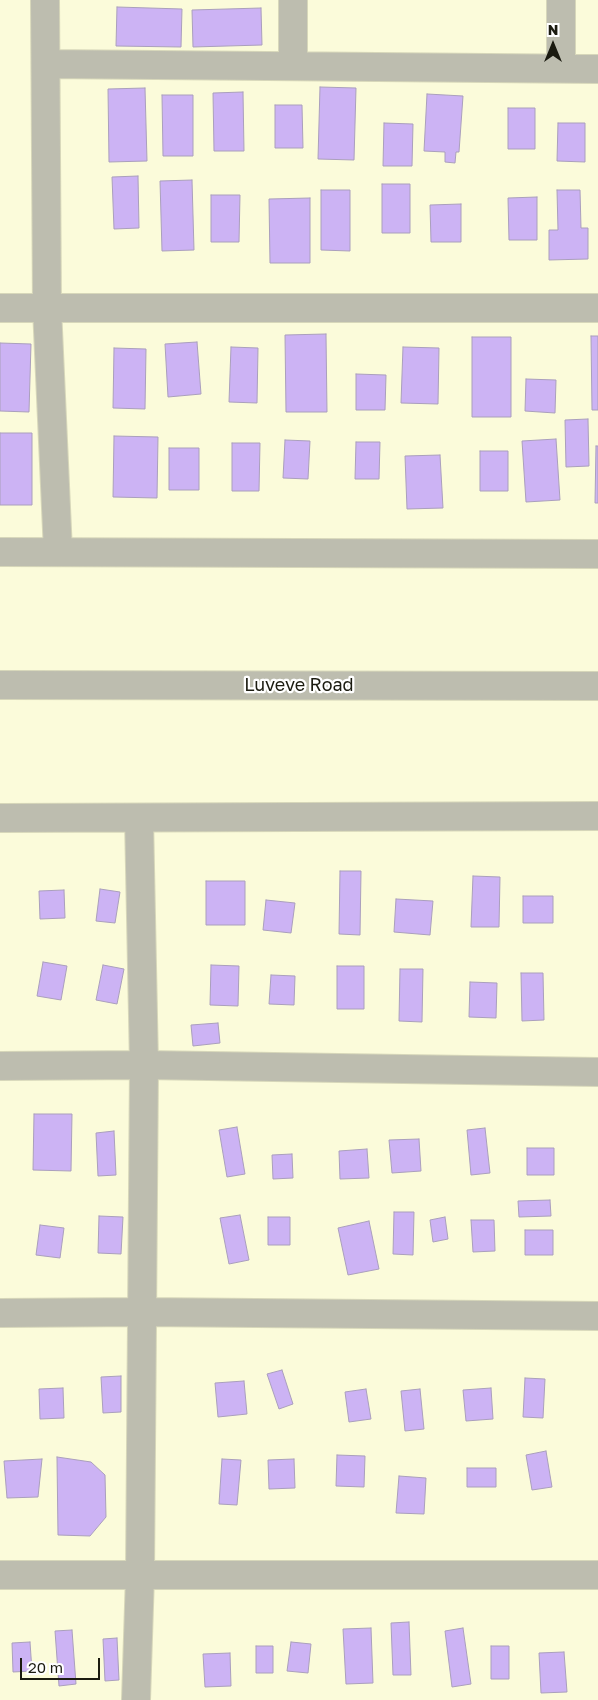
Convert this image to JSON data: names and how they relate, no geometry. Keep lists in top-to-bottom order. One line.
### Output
{"streets":{"street":["Luveve Road"]},"scale_bar":"20 m","north":"top"}
